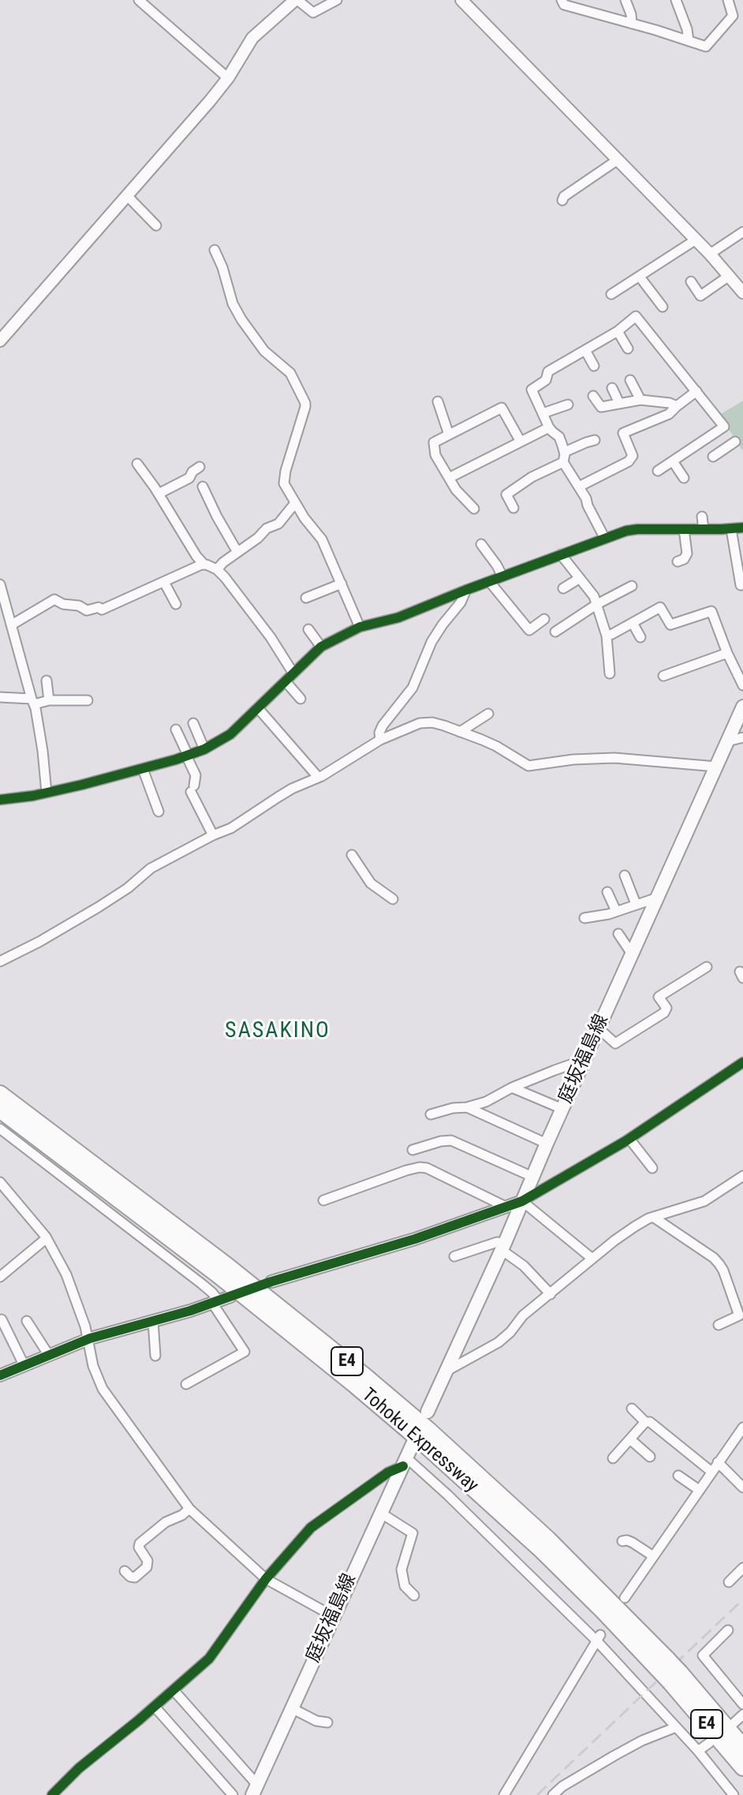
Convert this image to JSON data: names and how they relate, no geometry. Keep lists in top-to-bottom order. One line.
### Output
{"streets":{"highway":["E4","Tohoku Expressway"],"main road":["庭坂福島線"]},"districts":["SASAKINO"]}
